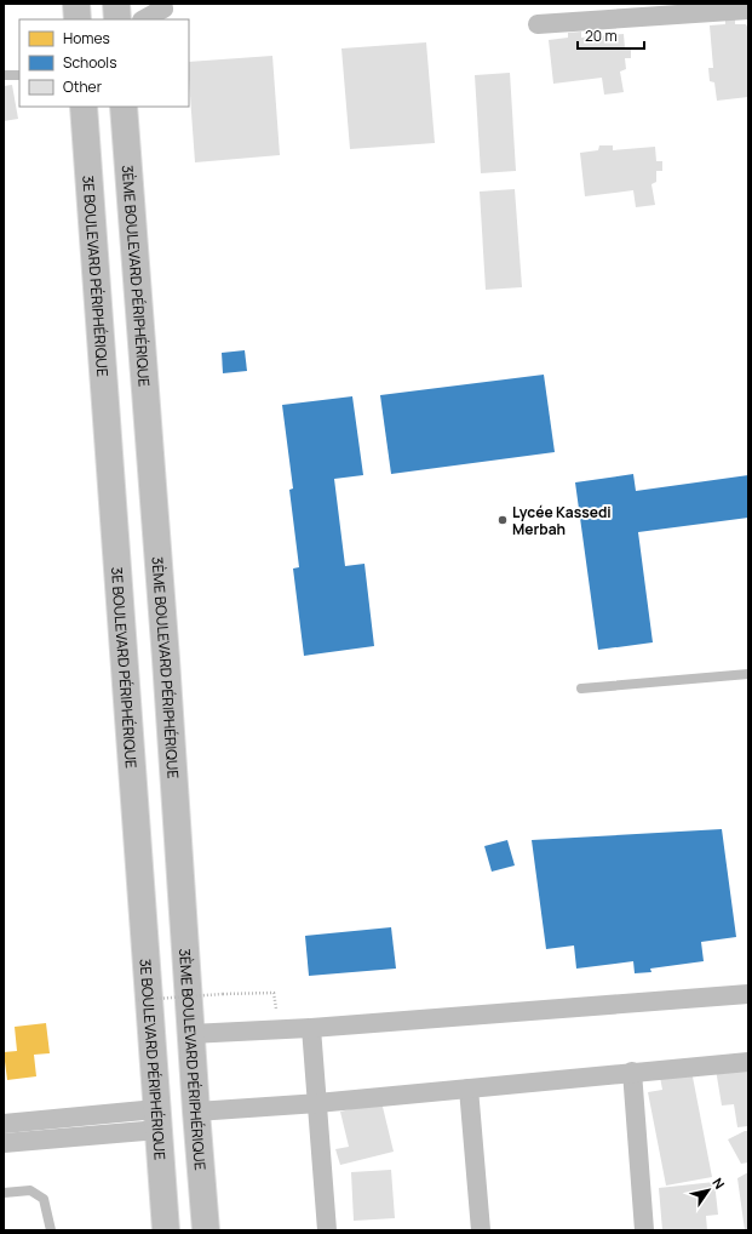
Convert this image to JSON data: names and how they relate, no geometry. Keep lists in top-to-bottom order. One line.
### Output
{"streets":{"highway":["3E BOULEVARD PÉRIPHÉRIQUE","3ÈME BOULEVARD PÉRIPHÉRIQUE"]},"places":["Lycée Kassedi Merbah"],"legend":["Homes","Schools","Other"],"scale_bar":"20 m","north":"top right"}
